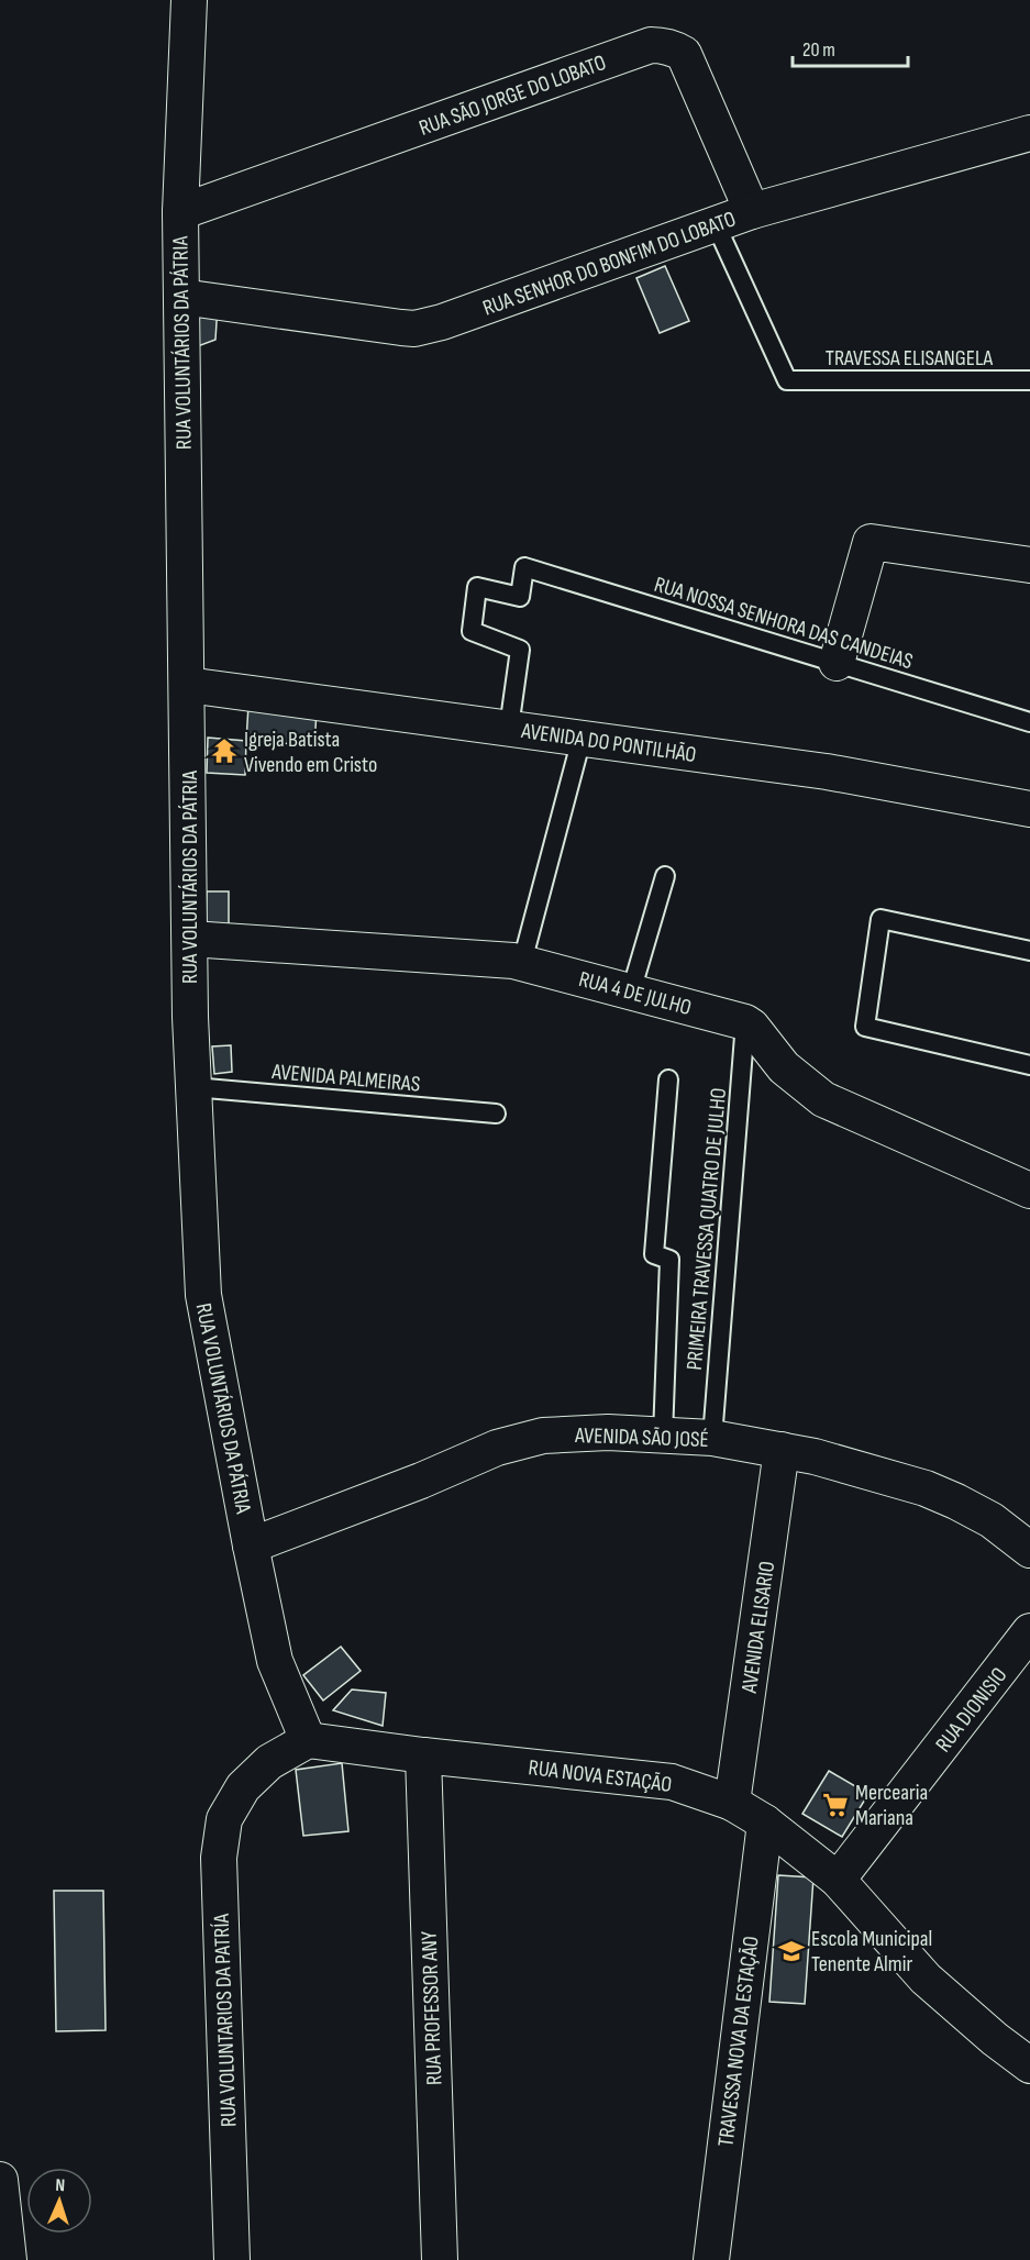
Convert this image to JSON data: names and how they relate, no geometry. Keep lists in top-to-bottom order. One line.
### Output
{"streets":{"street":["RUA SÃO JORGE DO LOBATO","RUA SENHOR DO BONFIM DO LOBATO","RUA VOLUNTÁRIOS DA PÁTRIA","AVENIDA DO PONTILHÃO","RUA 4 DE JULHO","AVENIDA SÃO JOSÉ","AVENIDA ELISARIO","RUA DIONISIO","RUA NOVA ESTAÇÃO","RUA PROFESSOR ANY","RUA VOLUNTARIOS DA PATRÍA","TRAVESSA NOVA DA ESTAÇÃO"],"lane":["TRAVESSA ELISANGELA","RUA NOSSA SENHORA DAS CANDEIAS","AVENIDA PALMEIRAS","PRIMEIRA TRAVESSA QUATRO DE JULHO"]},"crossings":[["RUA SÃO JORGE DO LOBATO","RUA SENHOR DO BONFIM DO LOBATO"],["RUA SÃO JORGE DO LOBATO","RUA VOLUNTÁRIOS DA PÁTRIA"],["RUA SENHOR DO BONFIM DO LOBATO","RUA VOLUNTÁRIOS DA PÁTRIA"],["RUA SENHOR DO BONFIM DO LOBATO","TRAVESSA ELISANGELA"],["RUA VOLUNTÁRIOS DA PÁTRIA","AVENIDA DO PONTILHÃO"],["RUA VOLUNTÁRIOS DA PÁTRIA","RUA 4 DE JULHO"],["RUA VOLUNTÁRIOS DA PÁTRIA","AVENIDA PALMEIRAS"],["RUA VOLUNTÁRIOS DA PÁTRIA","AVENIDA SÃO JOSÉ"],["RUA VOLUNTÁRIOS DA PÁTRIA","RUA NOVA ESTAÇÃO"],["RUA VOLUNTÁRIOS DA PÁTRIA","RUA VOLUNTARIOS DA PATRÍA"],["RUA NOSSA SENHORA DAS CANDEIAS","AVENIDA DO PONTILHÃO"],["RUA 4 DE JULHO","PRIMEIRA TRAVESSA QUATRO DE JULHO"],["PRIMEIRA TRAVESSA QUATRO DE JULHO","AVENIDA SÃO JOSÉ"],["AVENIDA SÃO JOSÉ","AVENIDA ELISARIO"],["AVENIDA ELISARIO","RUA NOVA ESTAÇÃO"],["RUA DIONISIO","RUA NOVA ESTAÇÃO"],["RUA NOVA ESTAÇÃO","RUA PROFESSOR ANY"],["RUA NOVA ESTAÇÃO","RUA VOLUNTARIOS DA PATRÍA"],["RUA NOVA ESTAÇÃO","TRAVESSA NOVA DA ESTAÇÃO"]],"places":{"temple":["Igreja Batista Vivendo em Cristo"],"supermarket":["Mercearia Mariana"],"school or university":["Escola Municipal Tenente Almir"]},"scale_bar":"20 m","north":"top"}
